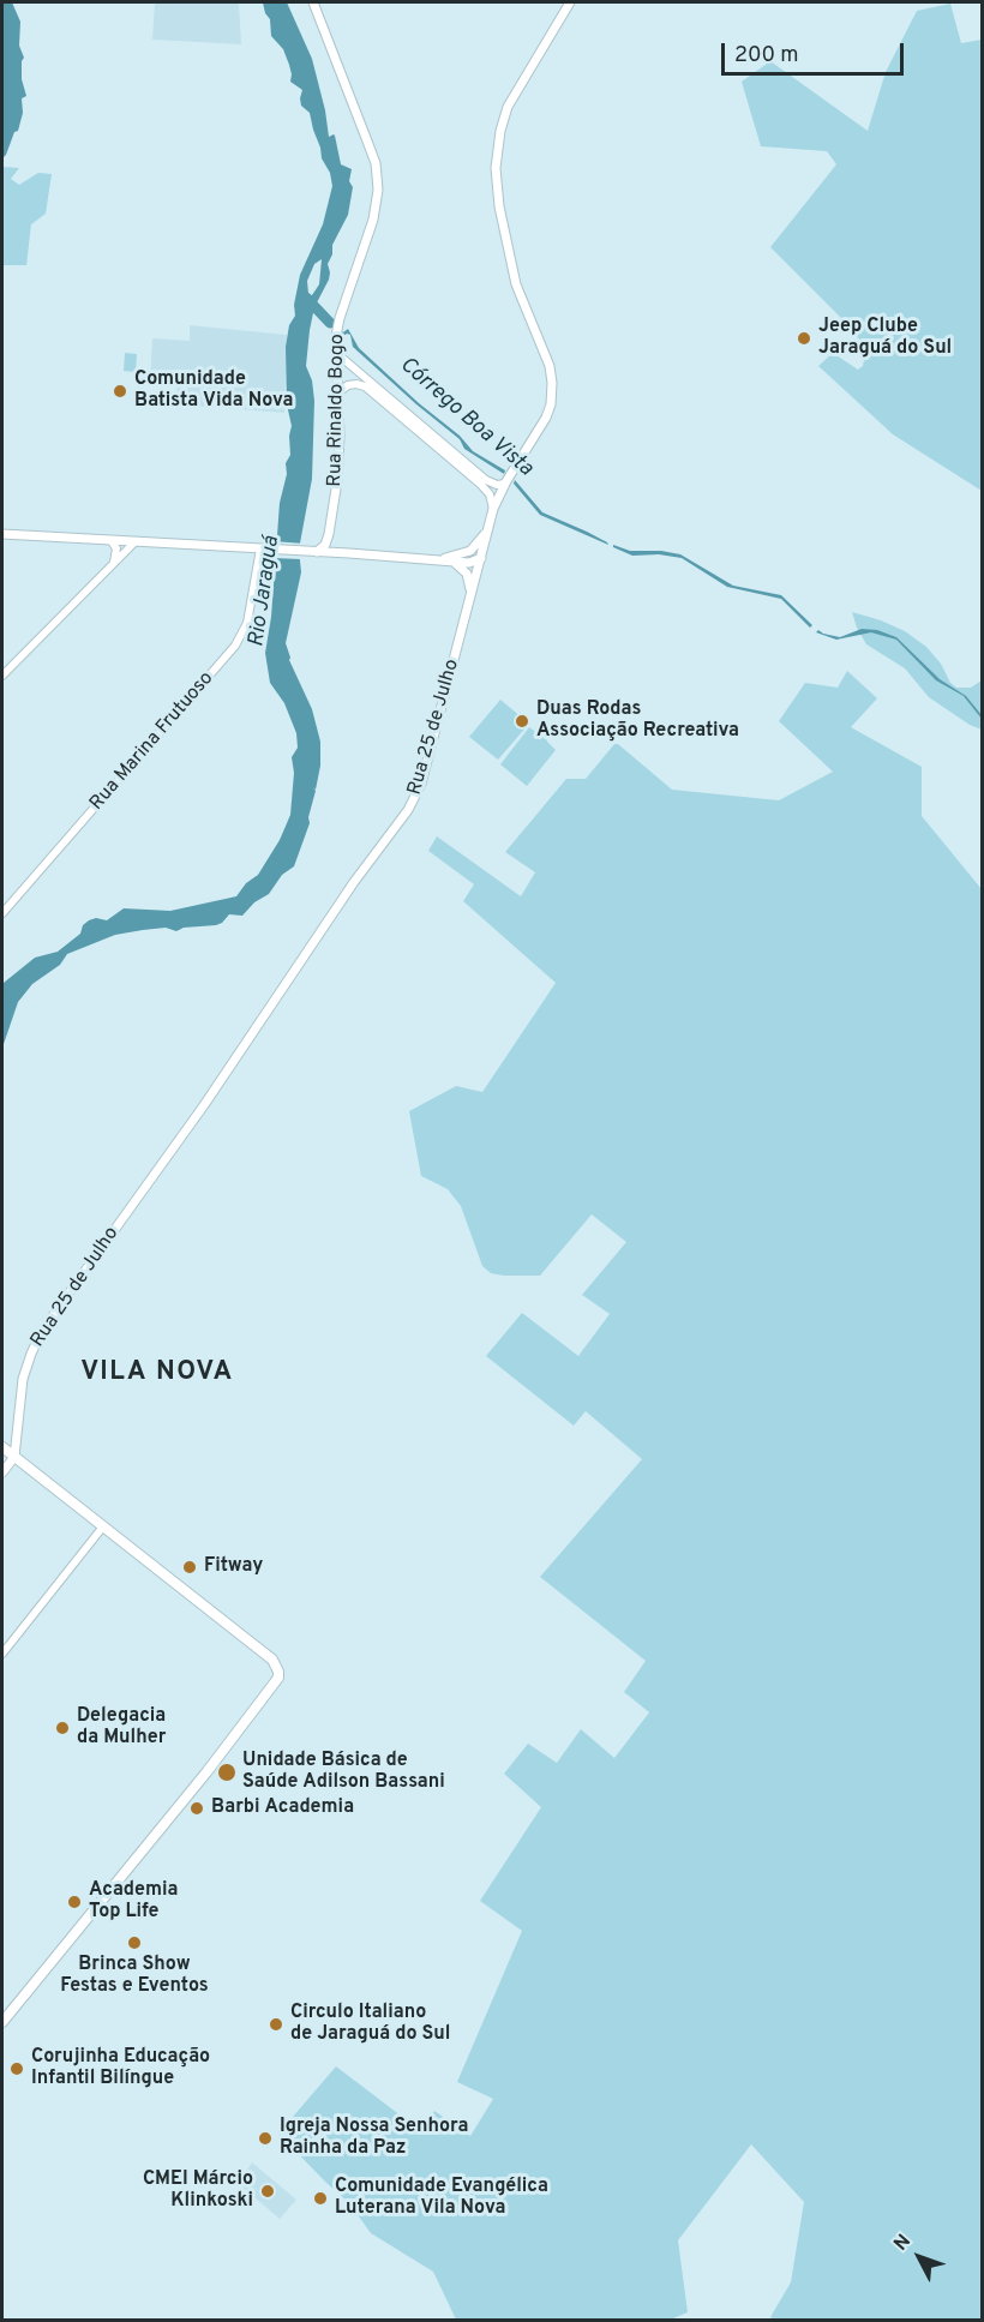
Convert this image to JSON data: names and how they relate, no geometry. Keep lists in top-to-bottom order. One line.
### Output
{"streets":{"main road":["Rua Rinaldo Bogo","Rua 25 de Julho"],"street":["Rua Marina Frutuoso"]},"districts":["VILA NOVA"],"water":["Córrego Boa Vista","Rio Jaraguá"],"places":["Jeep Clube Jaraguá do Sul","Comunidade Batista Vida Nova","Duas Rodas Associação Recreativa","Fitway","Delegacia da Mulher","Unidade Básica de Saúde Adilson Bassani","Barbi Academia","Academia Top Life","Brinca Show Festas e Eventos","Circulo Italiano de Jaraguá do Sul","Corujinha Educação Infantil Bilíngue","Igreja Nossa Senhora Rainha da Paz","CMEI Márcio Klinkoski","Comunidade Evangélica Luterana Vila Nova"],"scale_bar":"200 m","north":"top left"}
